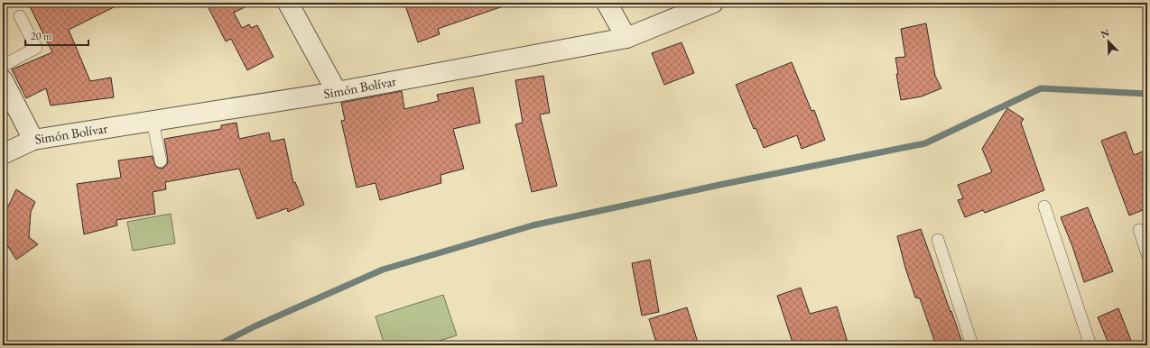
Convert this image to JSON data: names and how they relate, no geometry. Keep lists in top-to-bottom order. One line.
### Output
{"streets":{"street":["Simón Bolívar"]},"scale_bar":"20 m","north":"top left"}
